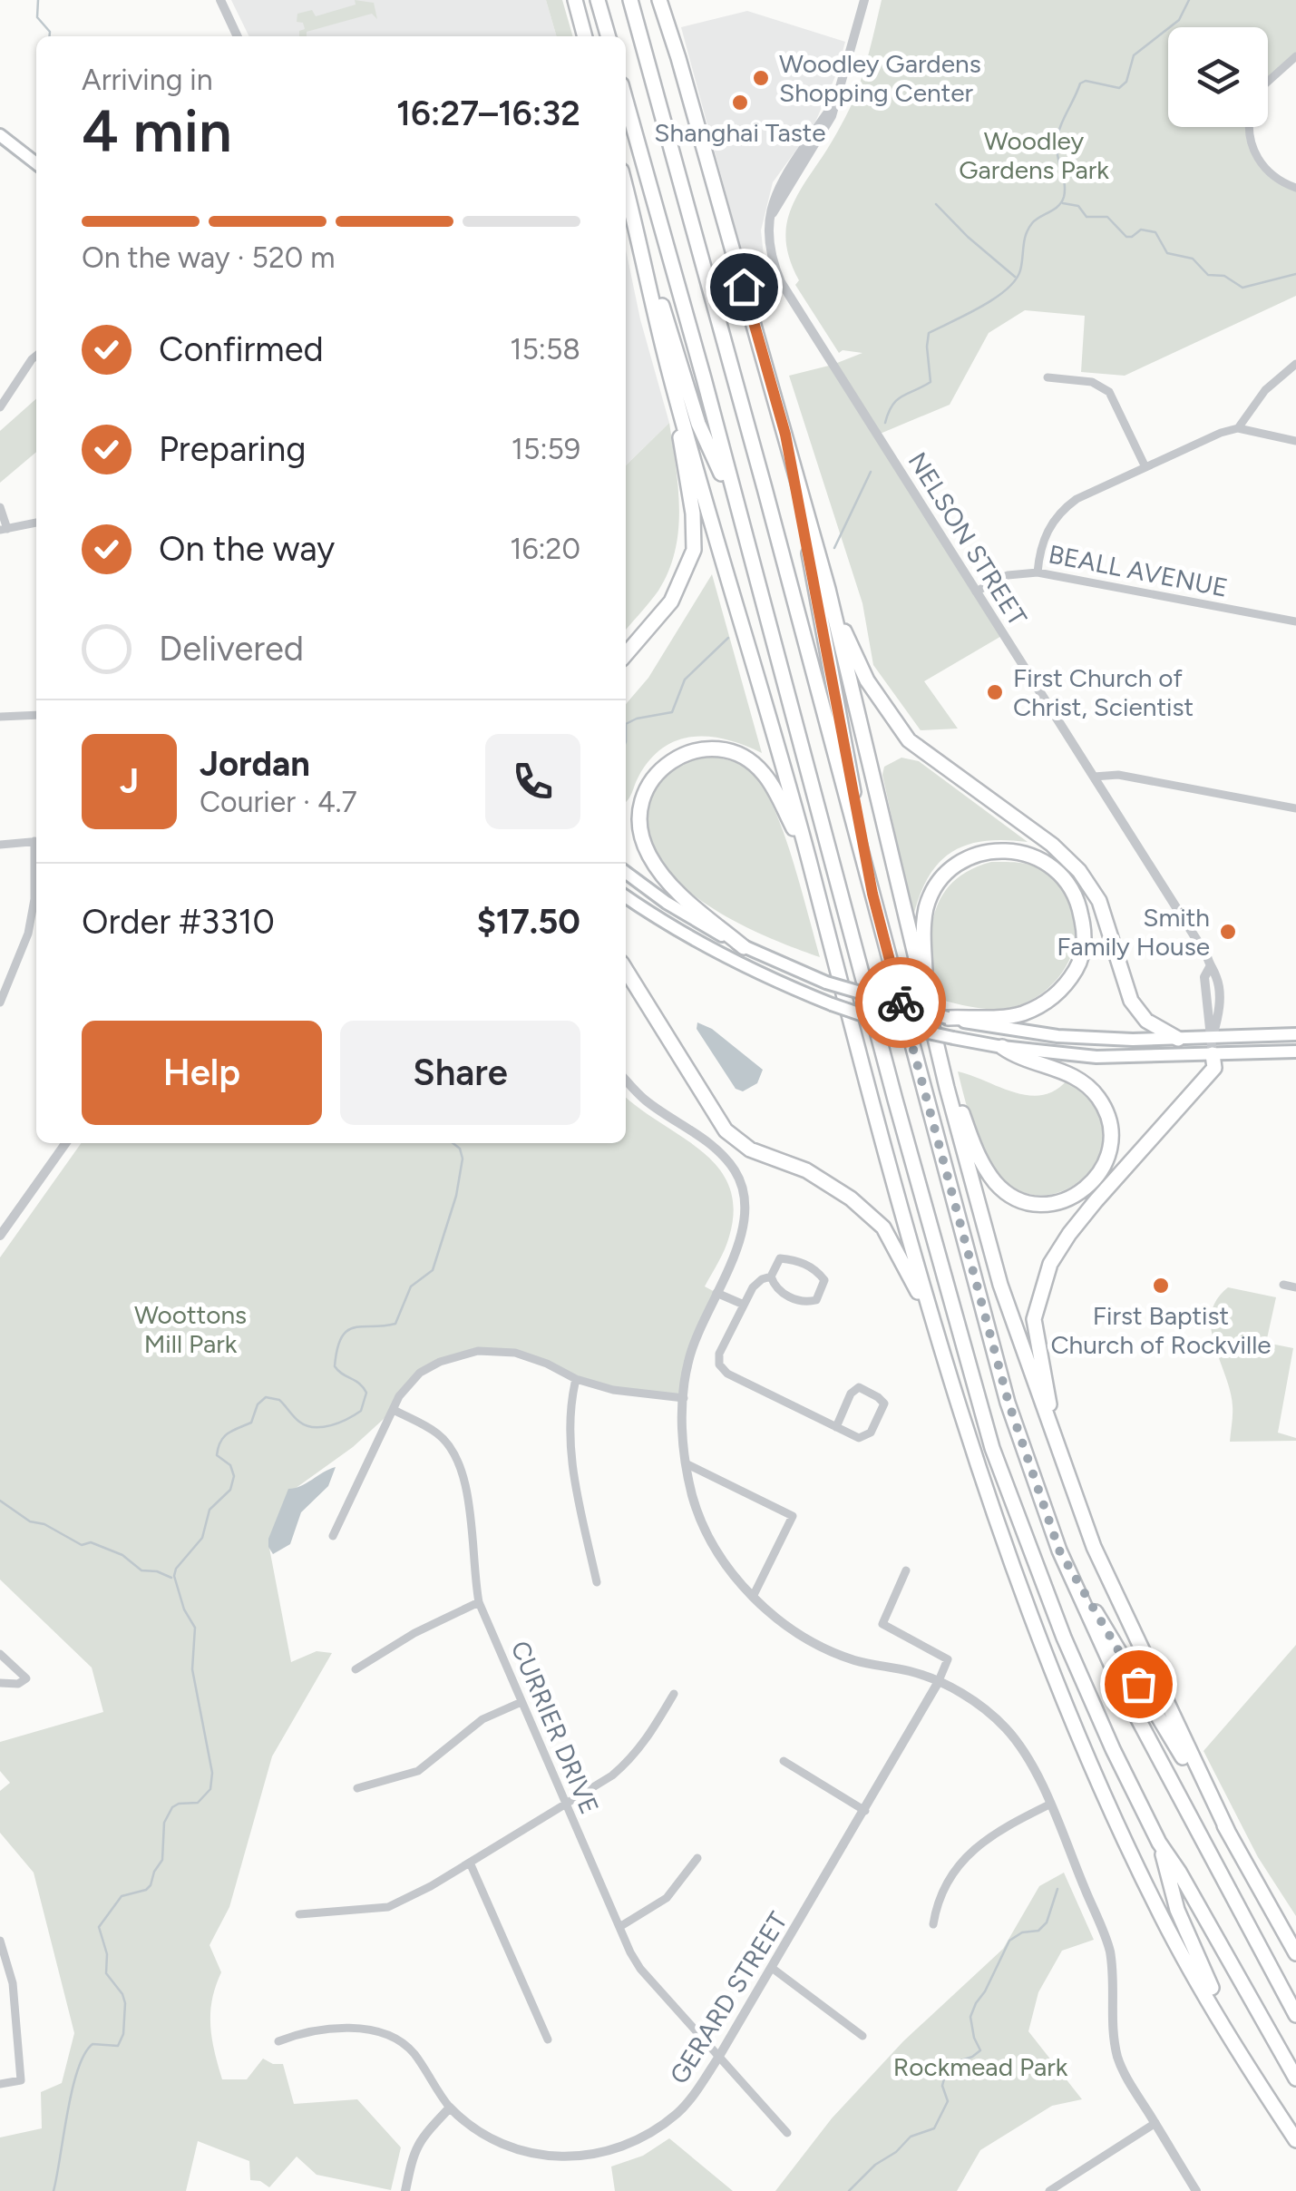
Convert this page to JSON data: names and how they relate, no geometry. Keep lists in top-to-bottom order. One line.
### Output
{"streets":{"street":["NELSON STREET","BEALL AVENUE","CURRIER DRIVE","GERARD STREET"]},"crossings":[["NELSON STREET","BEALL AVENUE"],["CURRIER DRIVE","GERARD STREET"]],"parks":["Woodley Gardens Park","Woottons Mill Park","Rockmead Park"],"places":["Woodley Gardens Shopping Center","Shanghai Taste","First Church of Christ, Scientist","Smith Family House","First Baptist Church of Rockville"],"page":{"heading":["4 min","Arriving in","16:27–16:32"],"panel":["Jordan","Courier · 4.7","Order #3310","$17.50"],"bar":"On the way · 520 m","list":[["Confirmed","15:58"],["Preparing","15:59"],["On the way","16:20"],"Delivered"],"round":"J","buttons":["Help","Share"]}}
